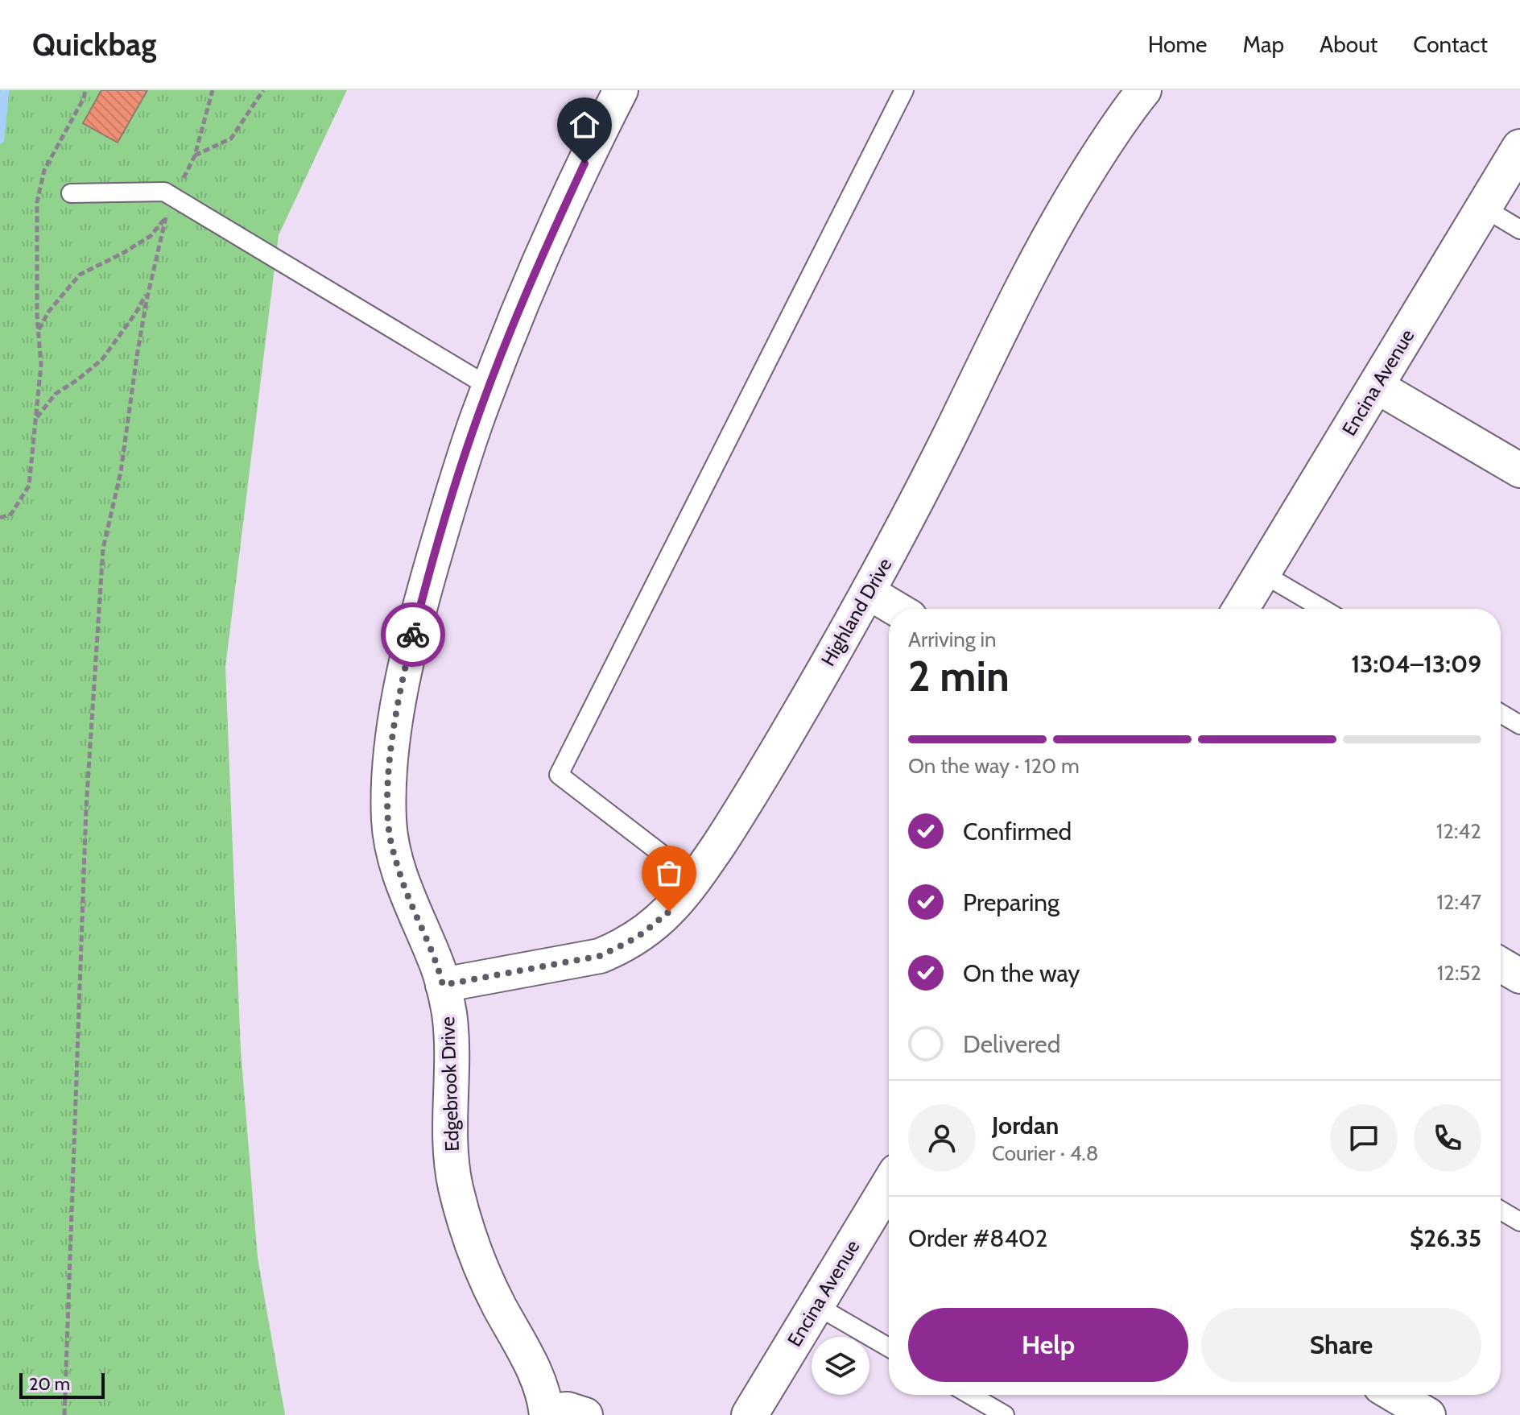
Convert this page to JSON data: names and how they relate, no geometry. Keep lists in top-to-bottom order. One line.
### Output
{"streets":{"street":["Encina Avenue","Highland Drive","Edgebrook Drive"]},"crossings":[["Highland Drive","Edgebrook Drive"]],"scale_bar":"20 m","page":{"header":"Quickbag","nav":["Home","Map","About","Contact"],"heading":["2 min","Arriving in","13:04–13:09"],"panel":["Jordan","Courier · 4.8","Order #8402","$26.35"],"bar":"On the way · 120 m","list":[["Confirmed","12:42"],["Preparing","12:47"],["On the way","12:52"],"Delivered"],"buttons":["Help","Share"],"scale":"20 m"}}
